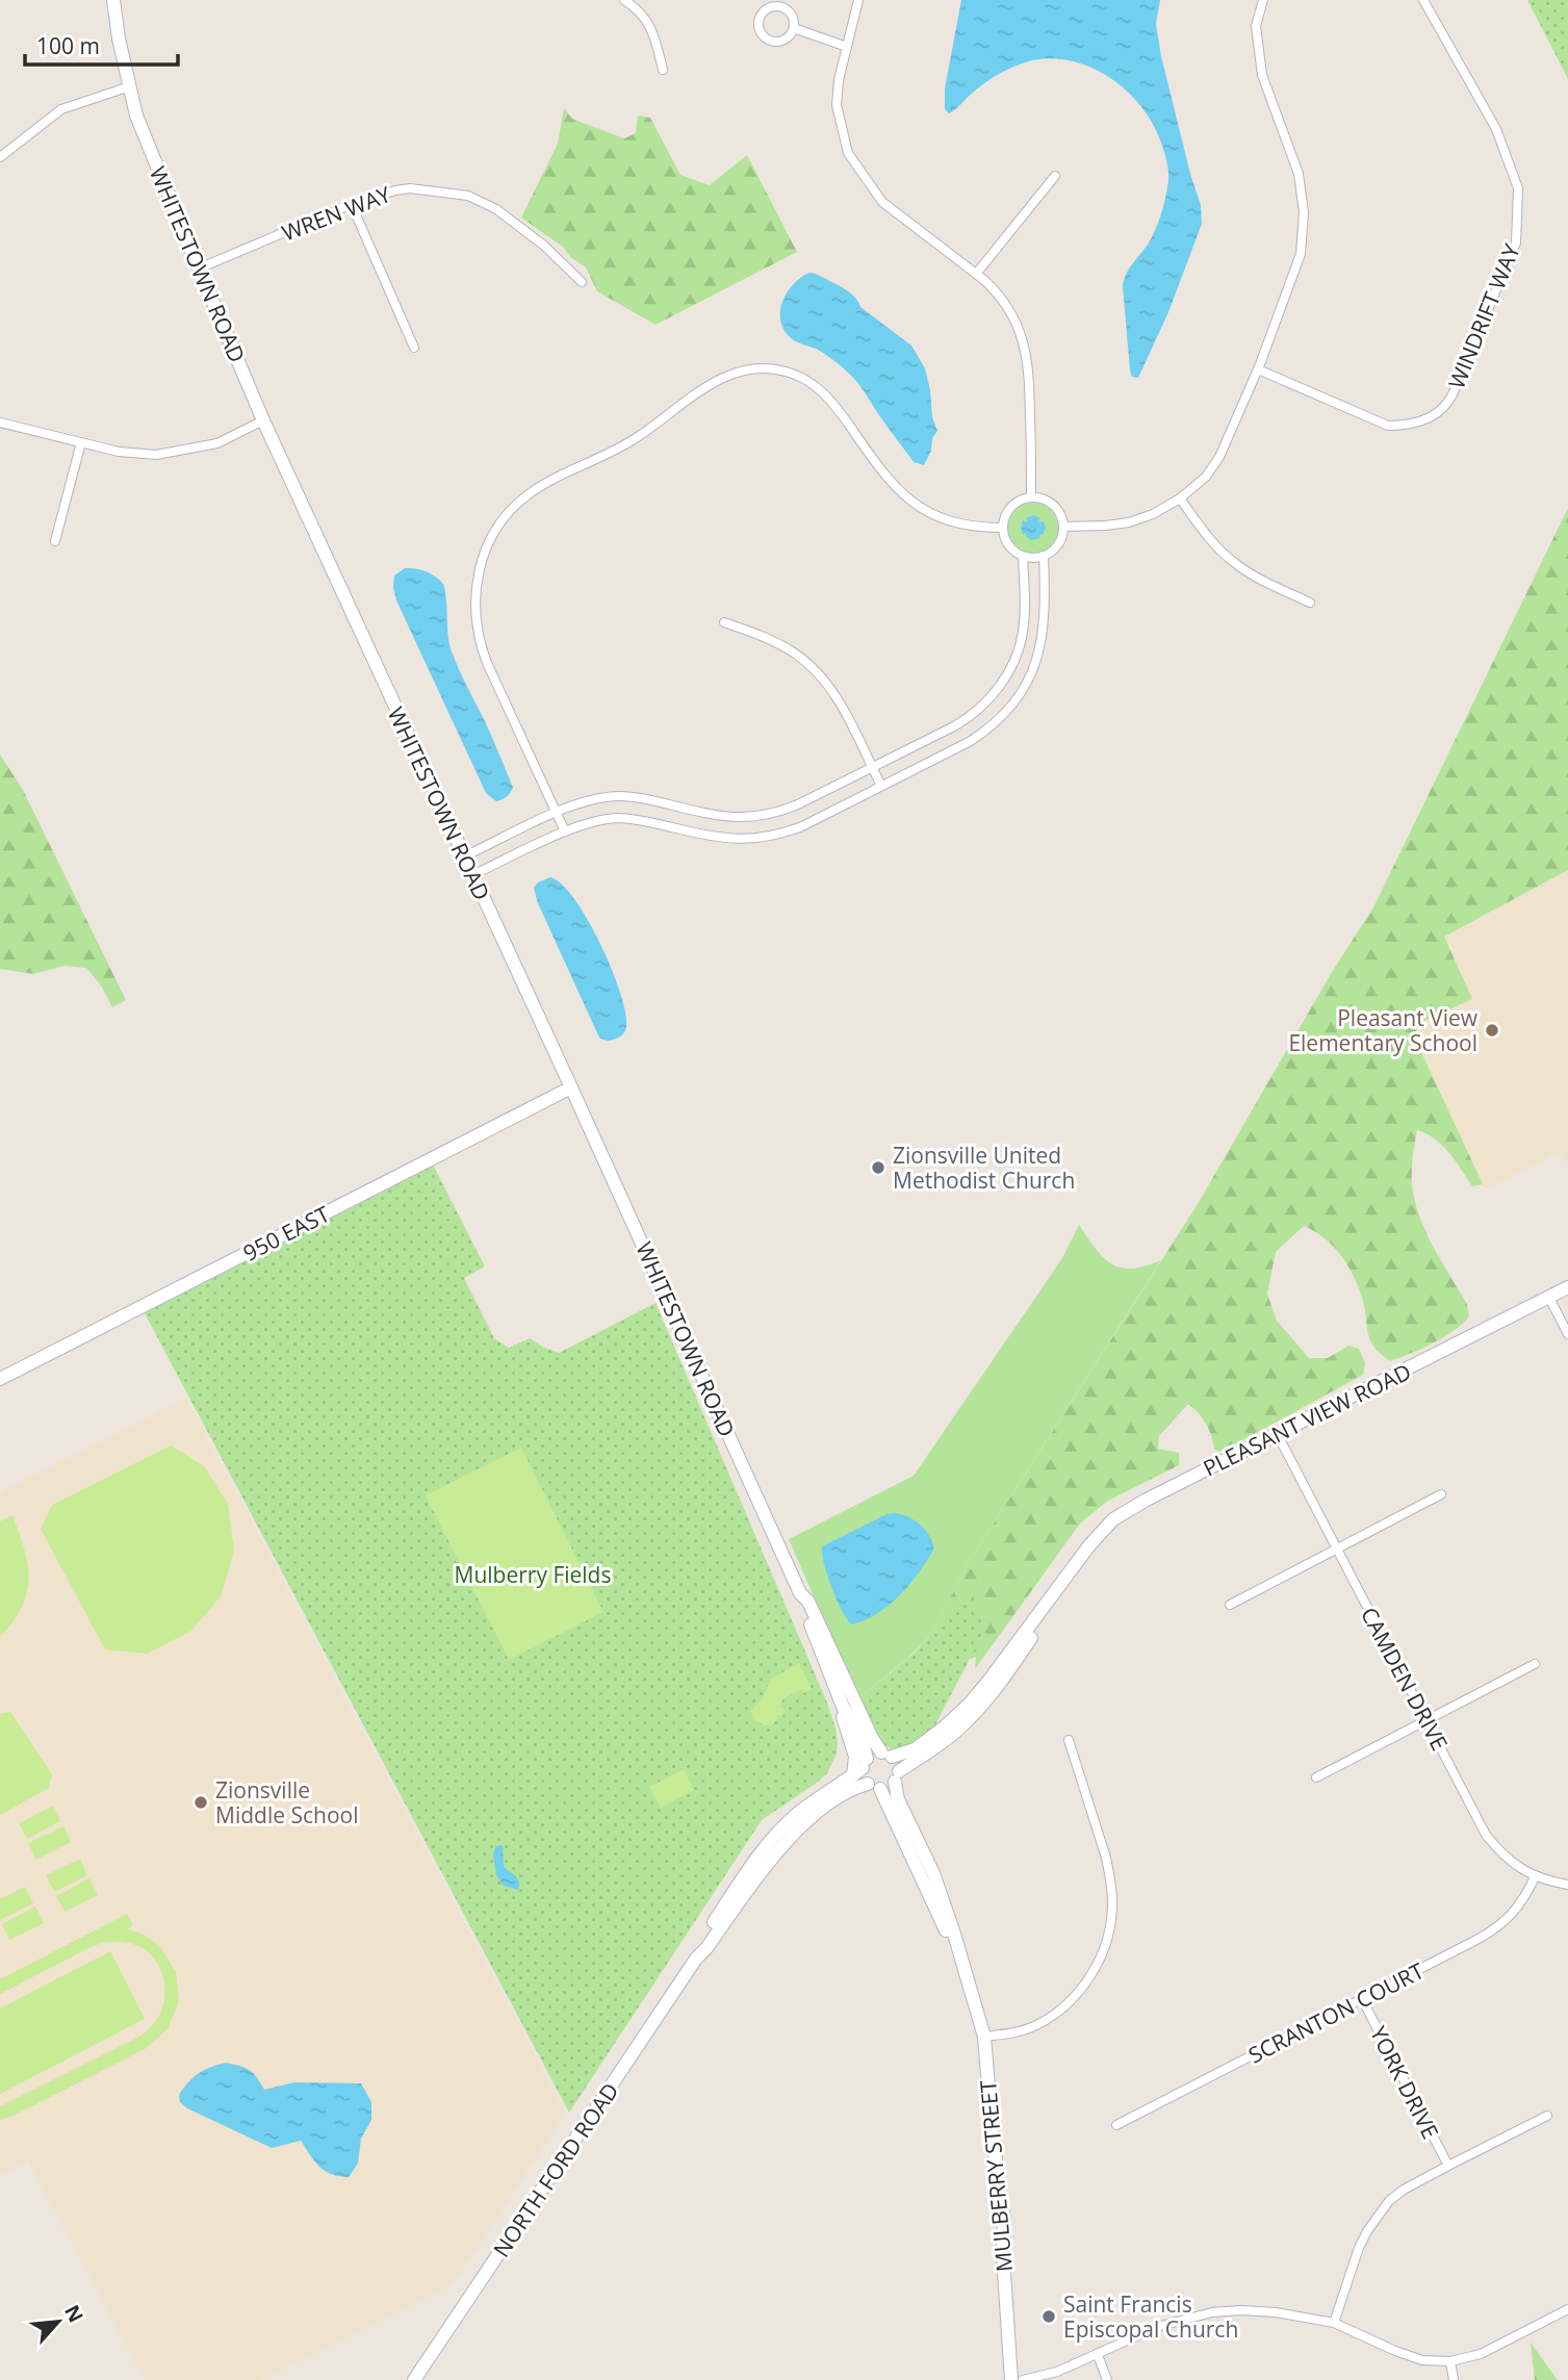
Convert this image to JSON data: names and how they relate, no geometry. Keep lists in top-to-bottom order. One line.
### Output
{"streets":{"street":["WREN WAY","WHITESTOWN ROAD","WINDRIFT WAY","950 EAST","PLEASANT VIEW ROAD","CAMDEN DRIVE","SCRANTON COURT","YORK DRIVE","NORTH FORD ROAD","MULBERRY STREET"]},"crossings":[["WREN WAY","WHITESTOWN ROAD"],["WHITESTOWN ROAD","950 EAST"],["WHITESTOWN ROAD","PLEASANT VIEW ROAD"],["WHITESTOWN ROAD","NORTH FORD ROAD"],["WHITESTOWN ROAD","MULBERRY STREET"],["PLEASANT VIEW ROAD","CAMDEN DRIVE"],["PLEASANT VIEW ROAD","NORTH FORD ROAD"],["PLEASANT VIEW ROAD","MULBERRY STREET"],["CAMDEN DRIVE","SCRANTON COURT"],["SCRANTON COURT","YORK DRIVE"],["NORTH FORD ROAD","MULBERRY STREET"]],"parks":["Mulberry Fields"],"places":["Pleasant View Elementary School","Zionsville United Methodist Church","Zionsville Middle School","Saint Francis Episcopal Church"],"scale_bar":"100 m","north":"top right"}
